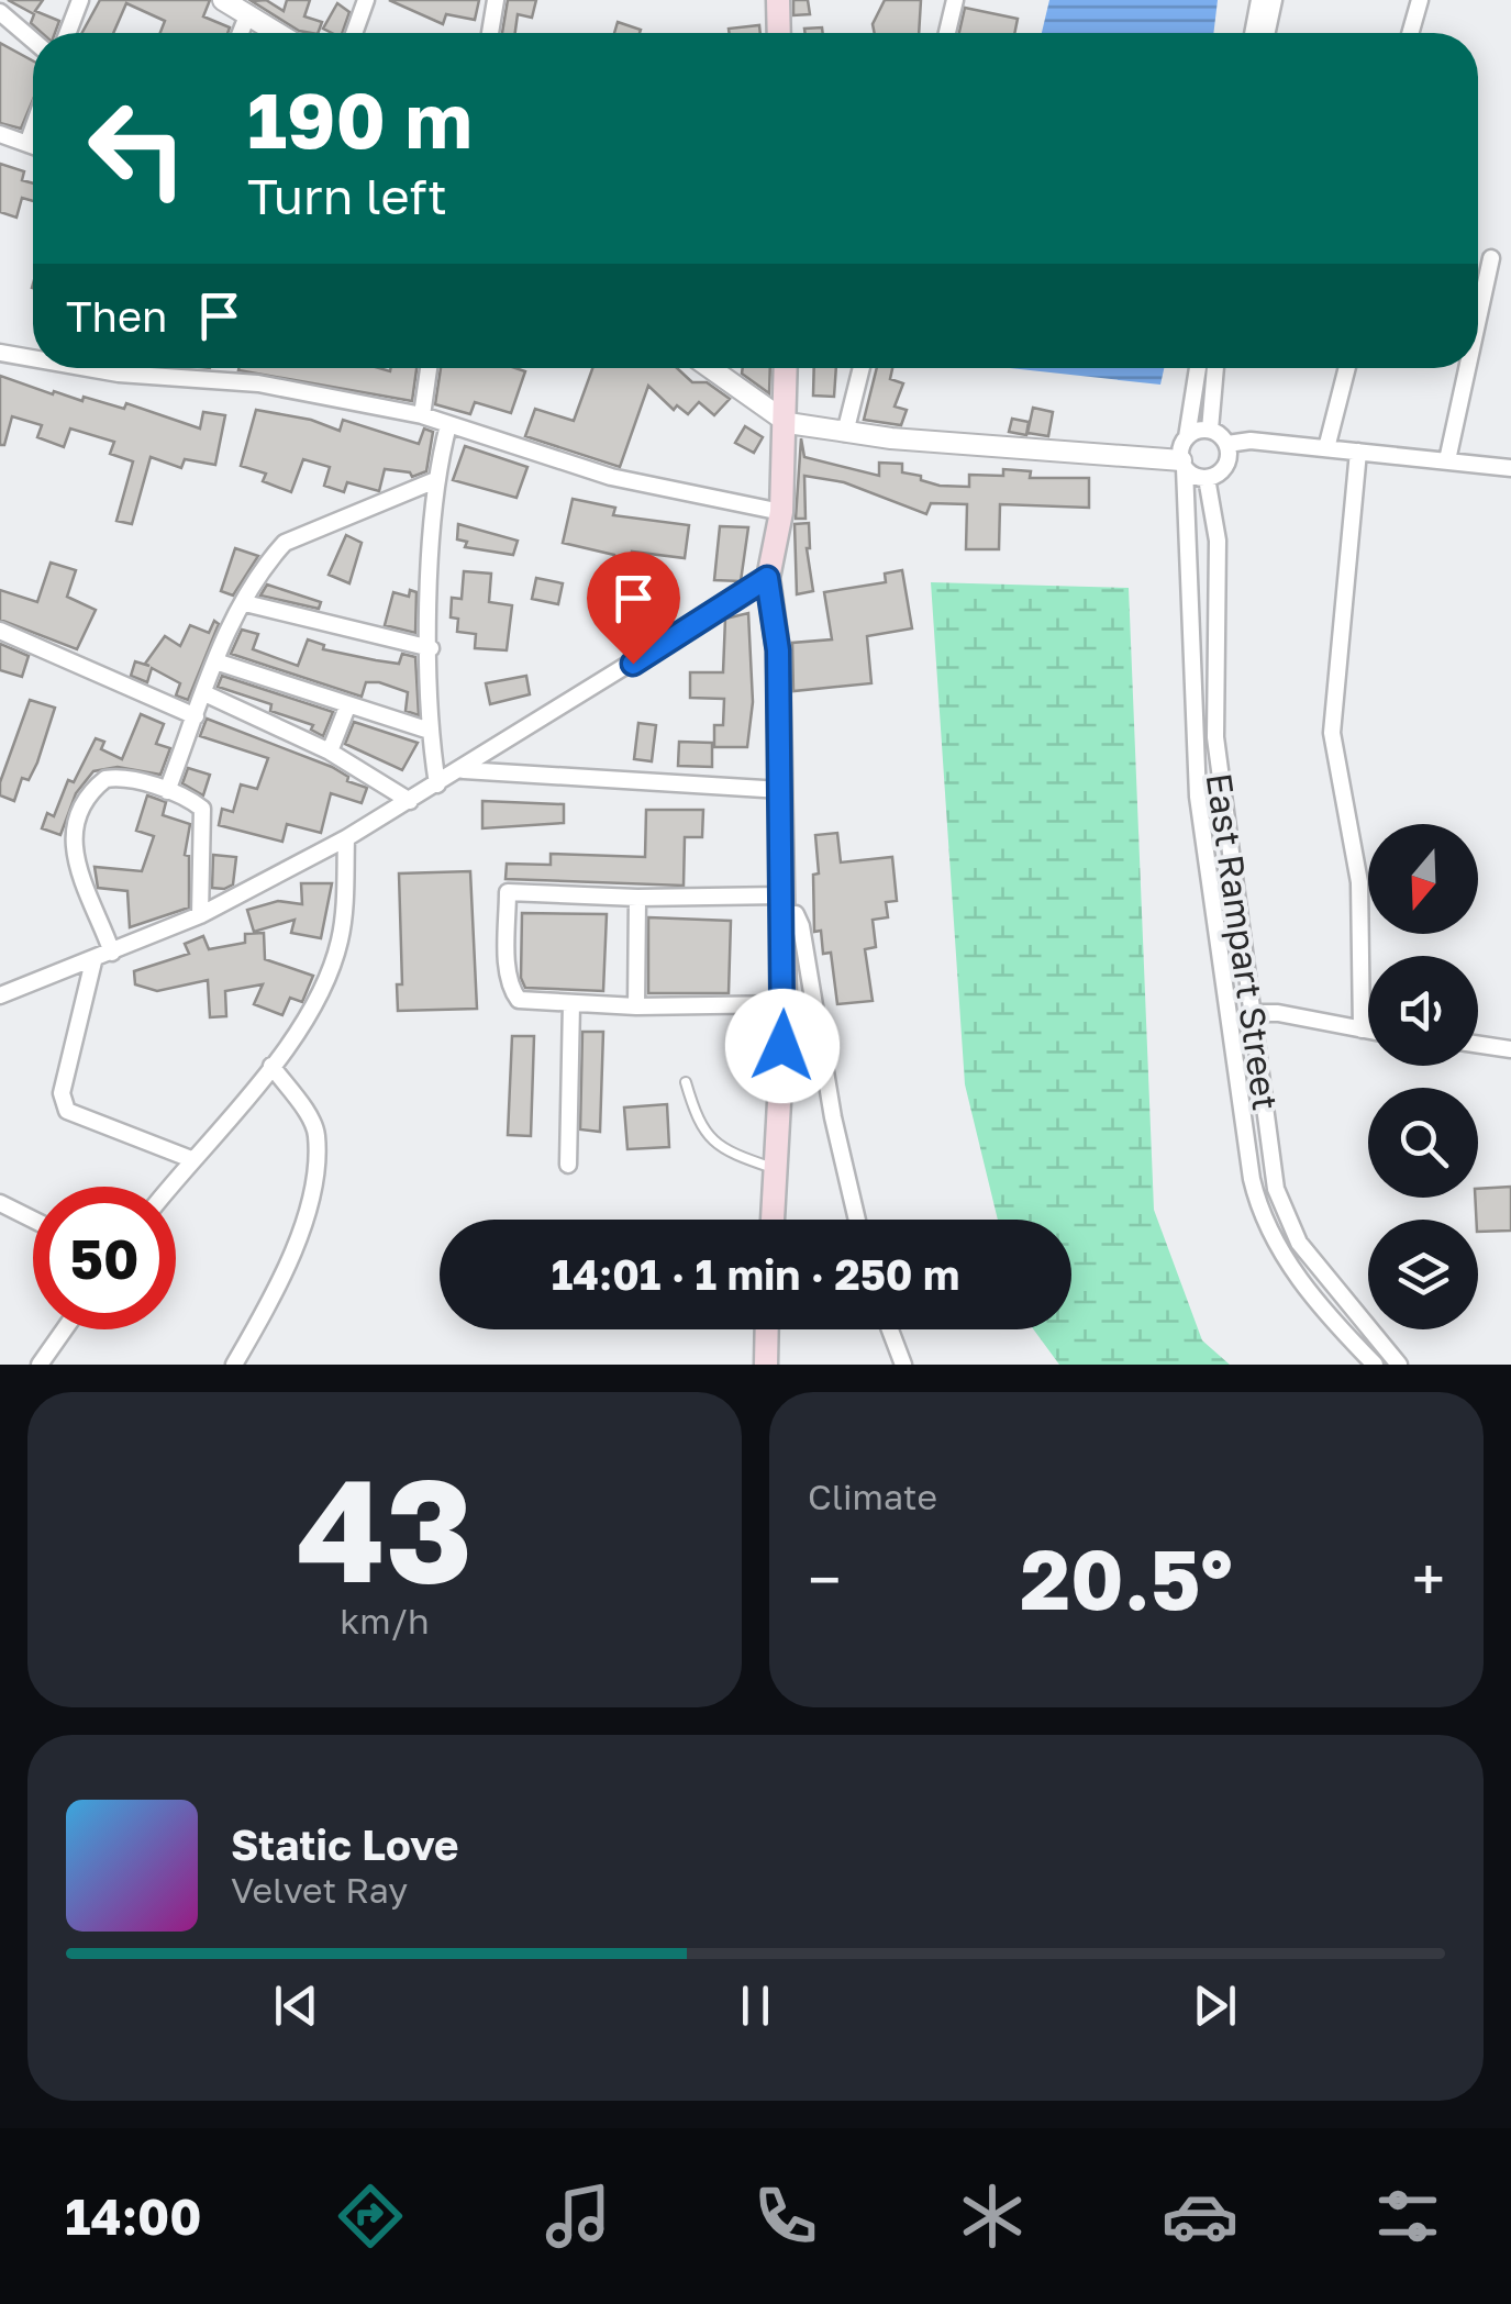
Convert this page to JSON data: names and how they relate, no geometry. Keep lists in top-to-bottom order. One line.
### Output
{"streets":{"street":["East Rampart Street"]},"north":"bottom","page":{"turn":["190 m","Turn left"],"then":"Then","limit":"50","trip":"14:01 · 1 min · 250 m","tile":[["43","km/h"],"Climate"],"heat":["−","20.5°","+"],"song":["Static Love","Velvet Ray"],"tabs":"14:00"}}
